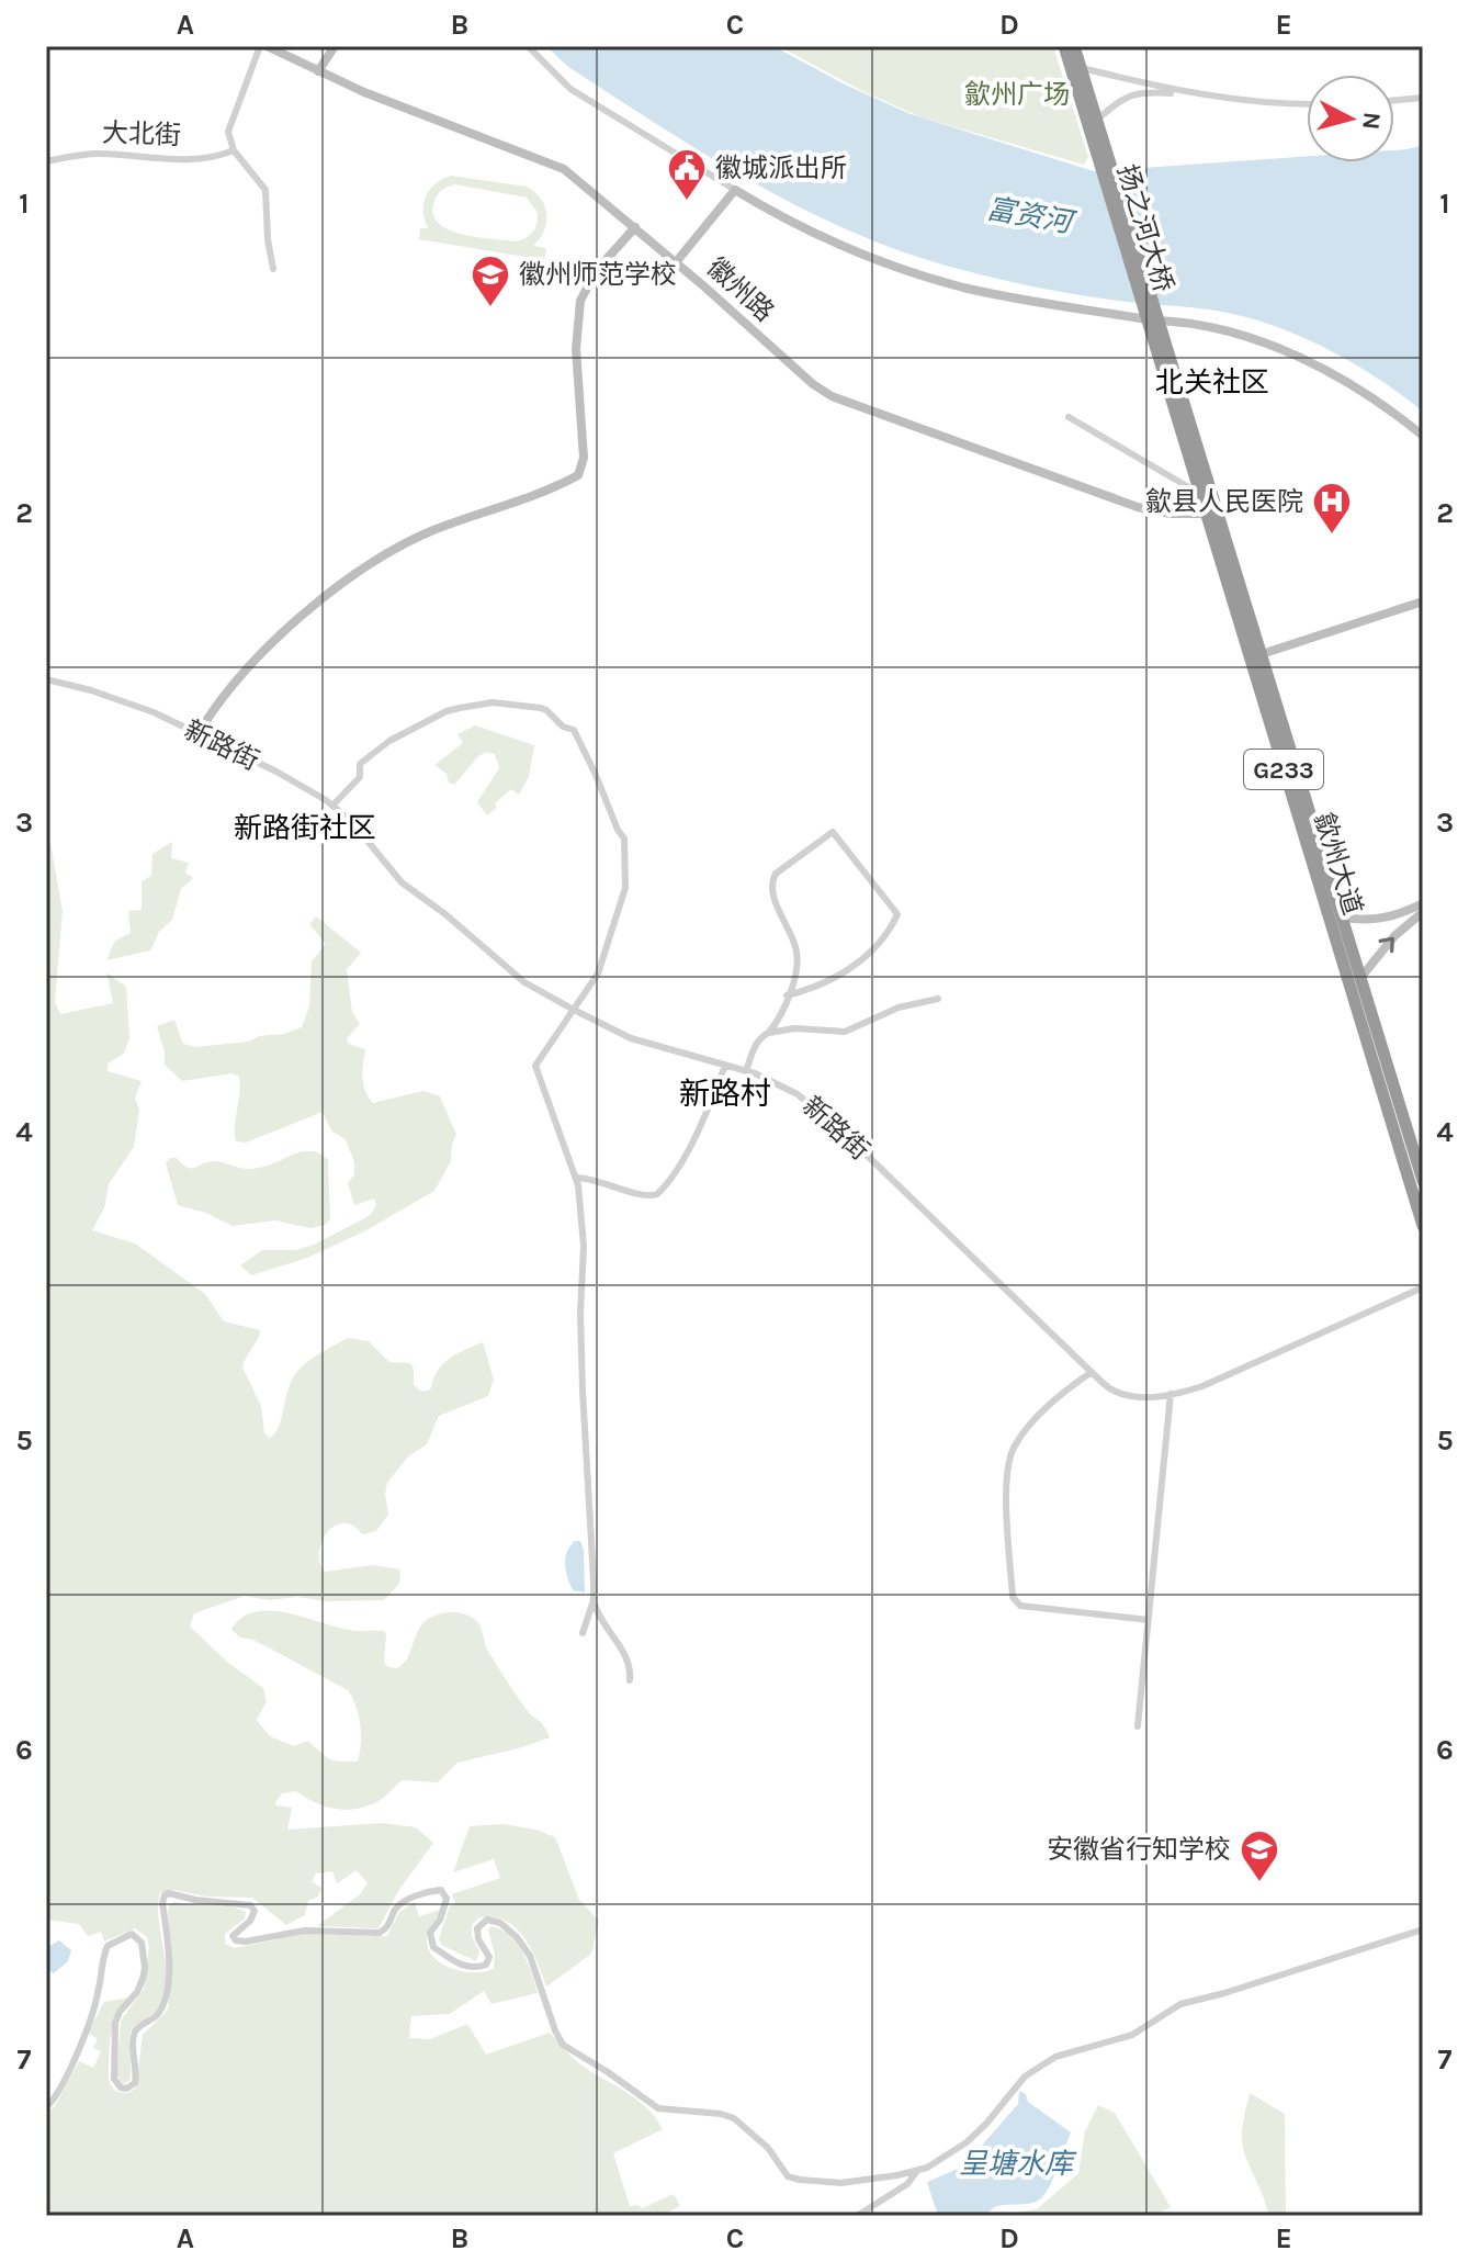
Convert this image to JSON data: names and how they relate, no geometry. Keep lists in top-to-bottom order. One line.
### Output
{"streets":{"highway":["扬之河大桥","G233","歙州大道"],"street":["大北街","徽州路","新路街"]},"crossings":[["扬之河大桥","G233"],["扬之河大桥","歙州大道"],["徽州路","歙州大道"]],"districts":["北关社区","新路街社区","新路村"],"water":["富资河","呈塘水库"],"parks":["歙州广场"],"places":{"public building":["徽城派出所"],"school or university":["徽州师范学校","安徽省行知学校"],"hospital":["歙县人民医院"]},"north":"right","grid":{"columns":["A","B","C","D","E"],"rows":["1","2","3","4","5","6","7"]}}
